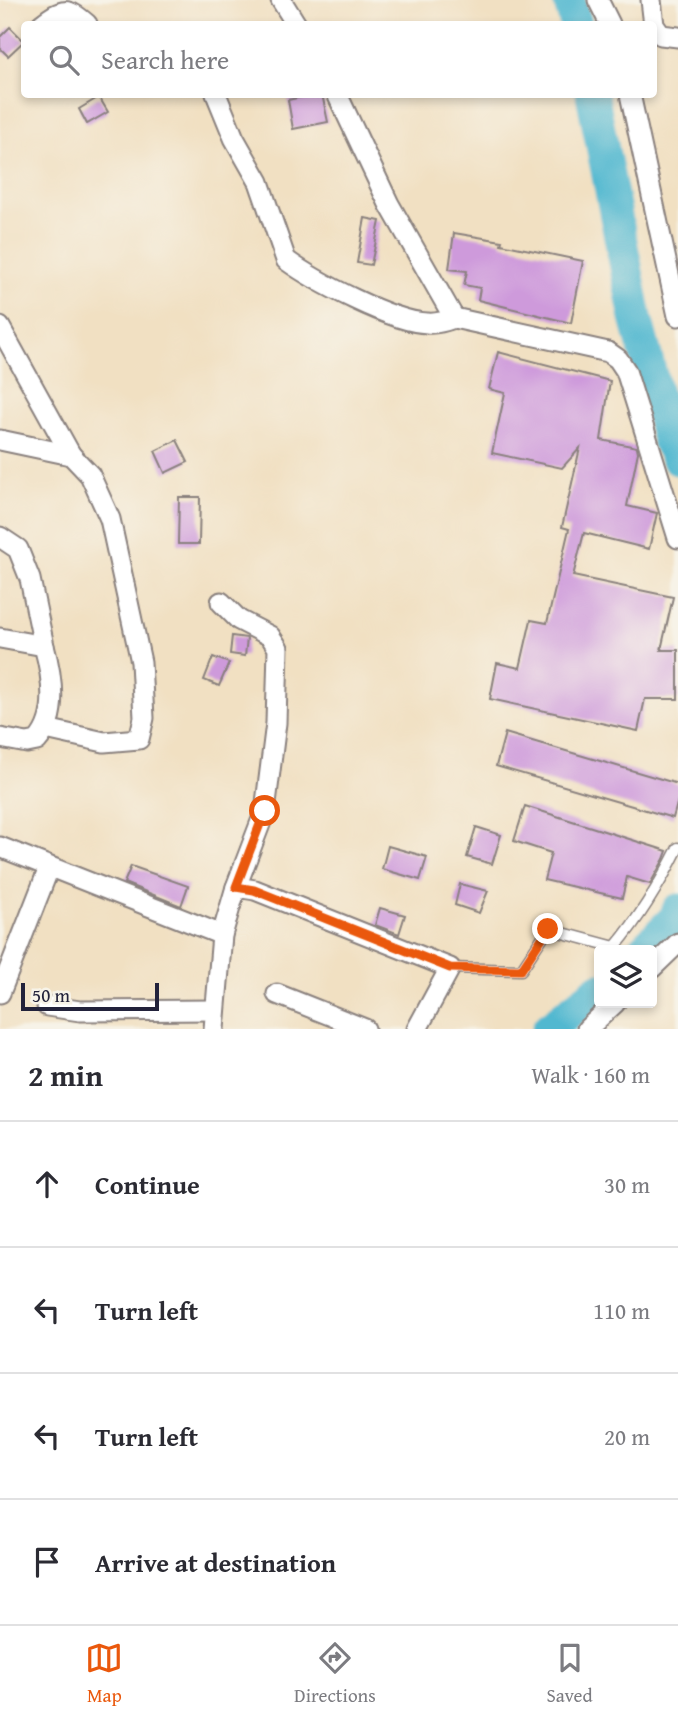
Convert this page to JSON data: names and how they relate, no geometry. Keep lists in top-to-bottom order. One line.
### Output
{"scale_bar":"50 m","page":{"search":"Search here","scale":"50 m","heading":["2 min","Walk · 160 m"],"list":[["Continue","30 m"],["Turn left","110 m"],["Turn left","20 m"],"Arrive at destination"],"nav":["Map","Directions","Saved"]}}
